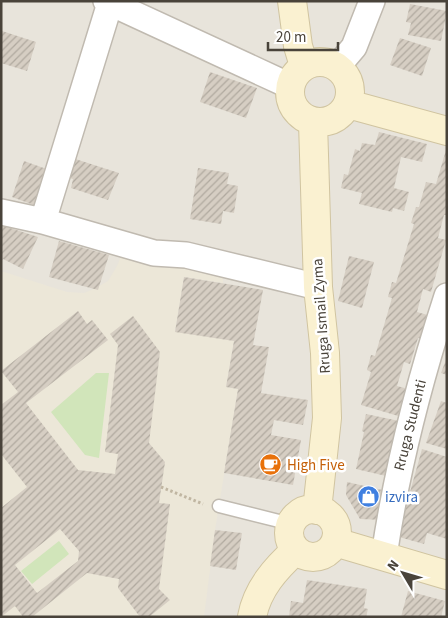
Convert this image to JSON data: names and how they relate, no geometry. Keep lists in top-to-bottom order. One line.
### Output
{"streets":{"main road":["Rruga Ismail Zyma"],"street":["Rruga Studenti"]},"places":{"cafe":["High Five"],"shop":["izvira"]},"scale_bar":"20 m","north":"top left"}
